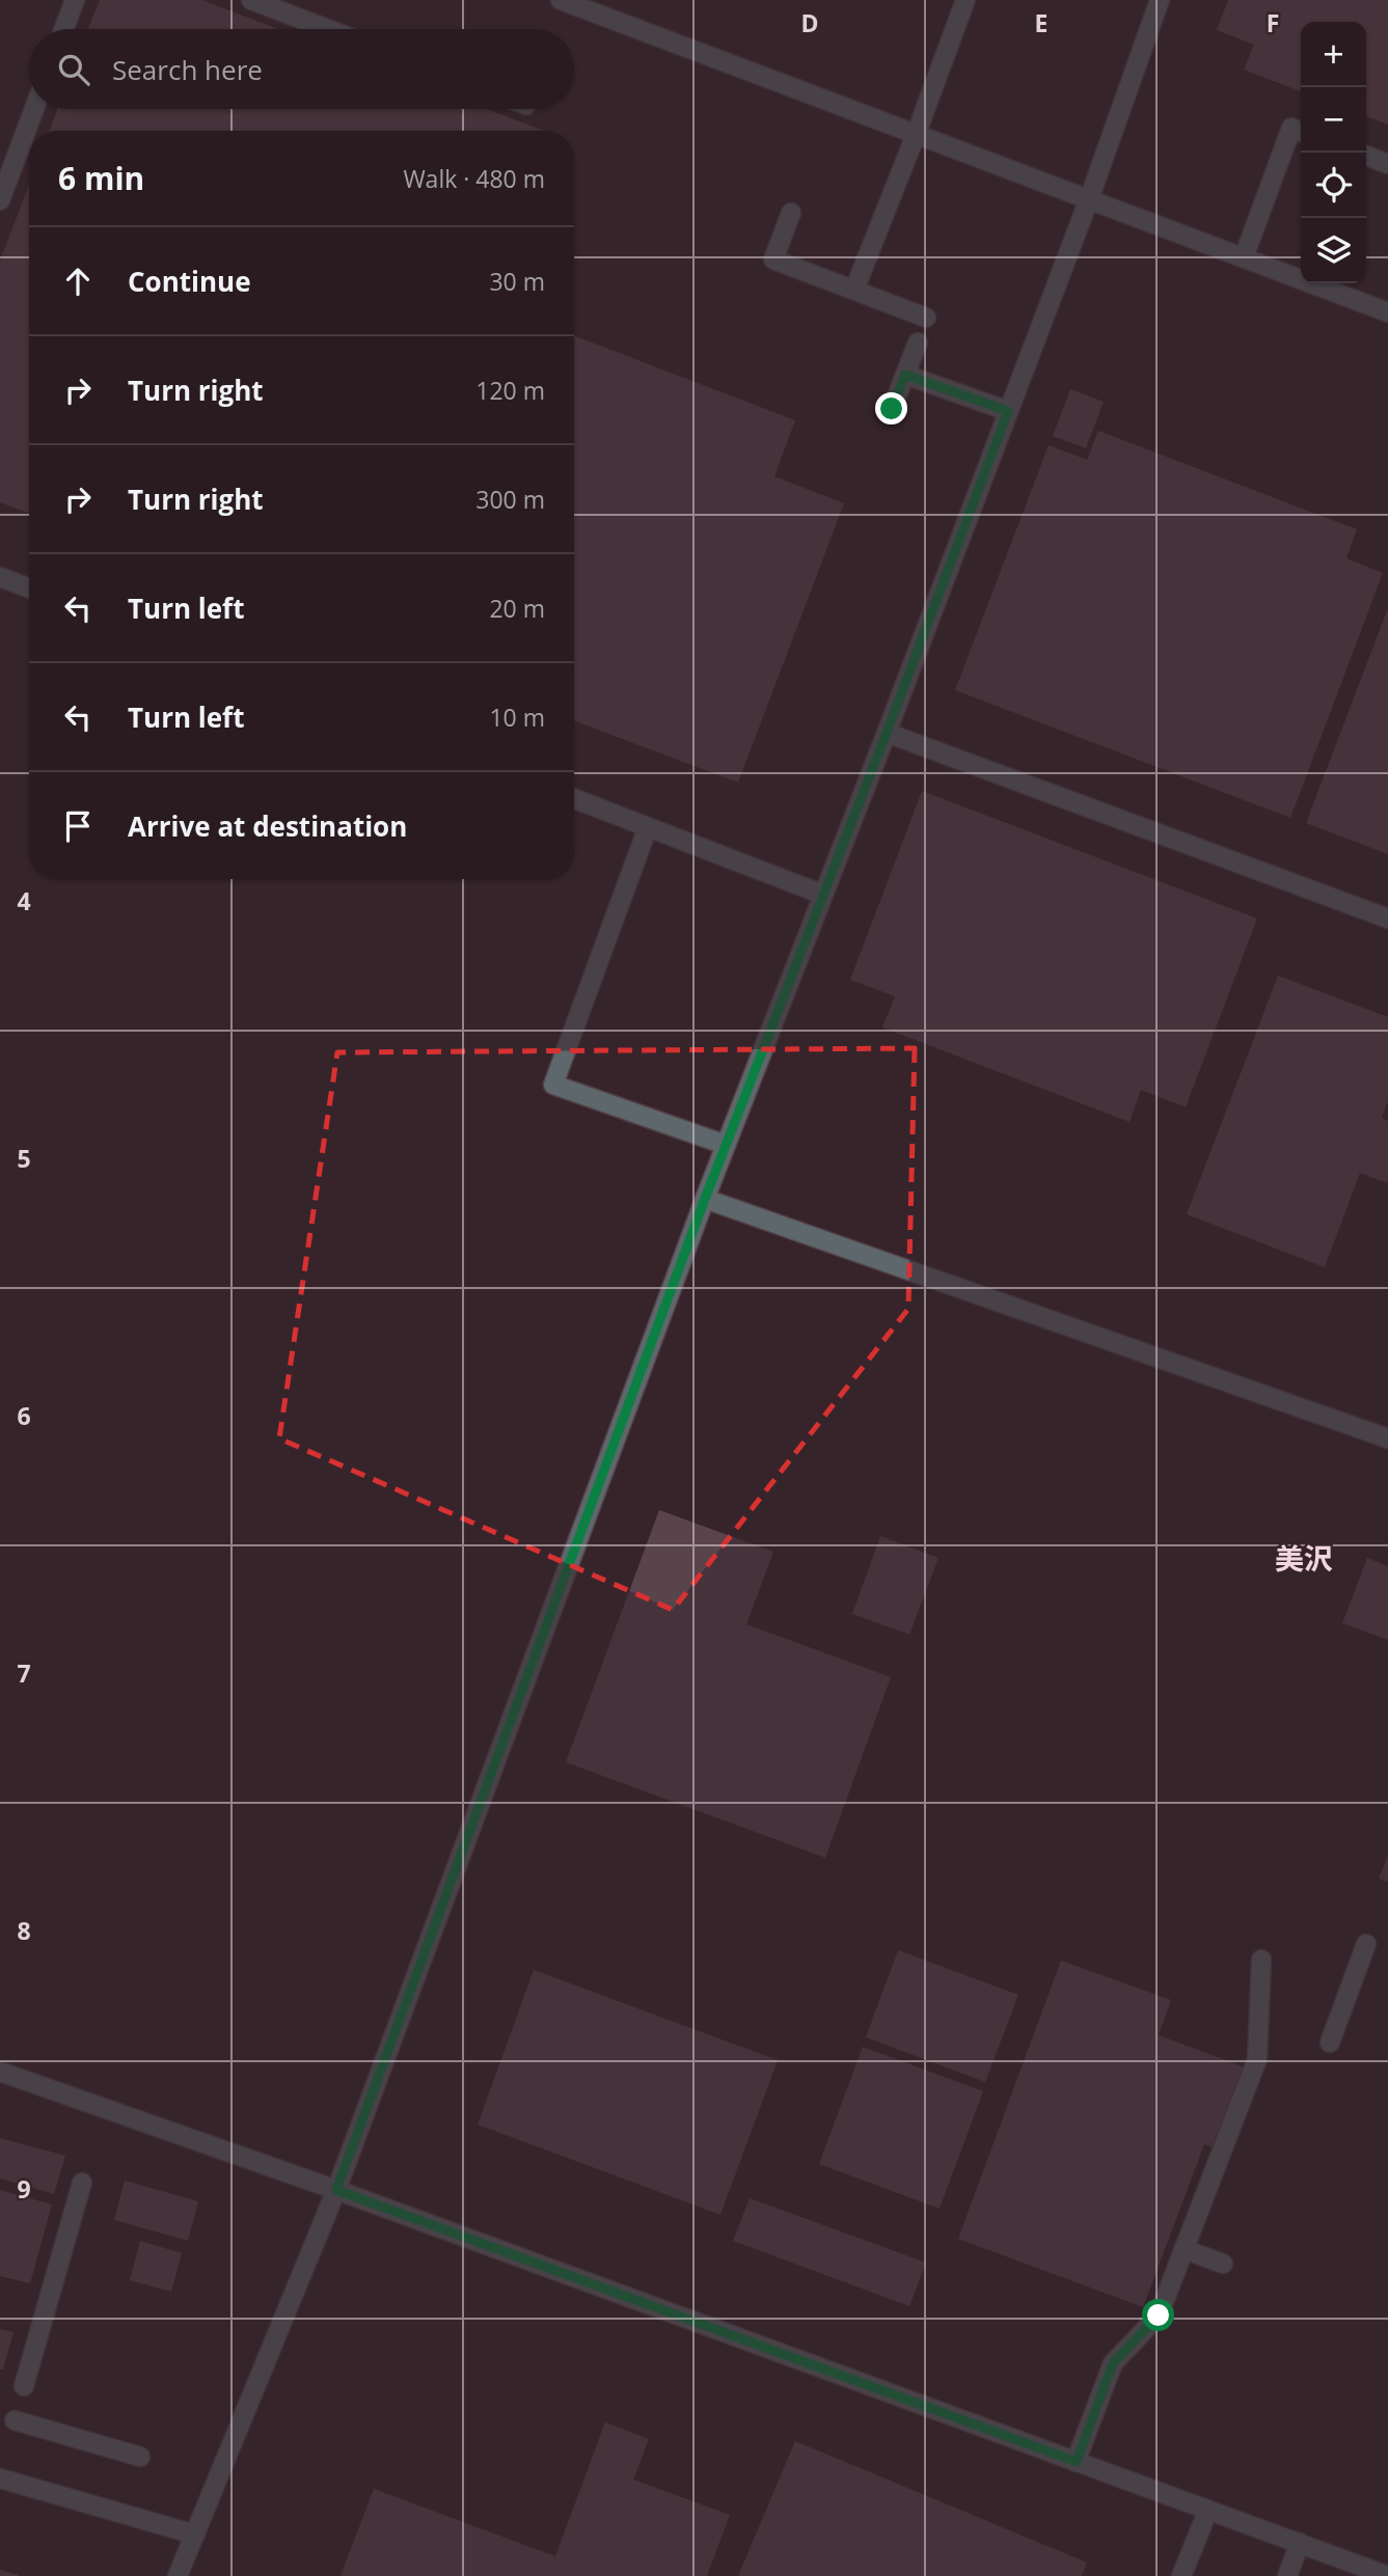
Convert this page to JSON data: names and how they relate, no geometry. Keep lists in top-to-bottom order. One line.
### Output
{"districts":["美沢"],"page":{"map_buttons":["+","−"],"search":"Search here","heading":["6 min","Walk · 480 m"],"list":[["Continue","30 m"],["Turn right","120 m"],["Turn right","300 m"],["Turn left","20 m"],["Turn left","10 m"],"Arrive at destination"]},"grid":{"columns":["D","E","F"],"rows":["4","5","6","7","8","9"]}}
